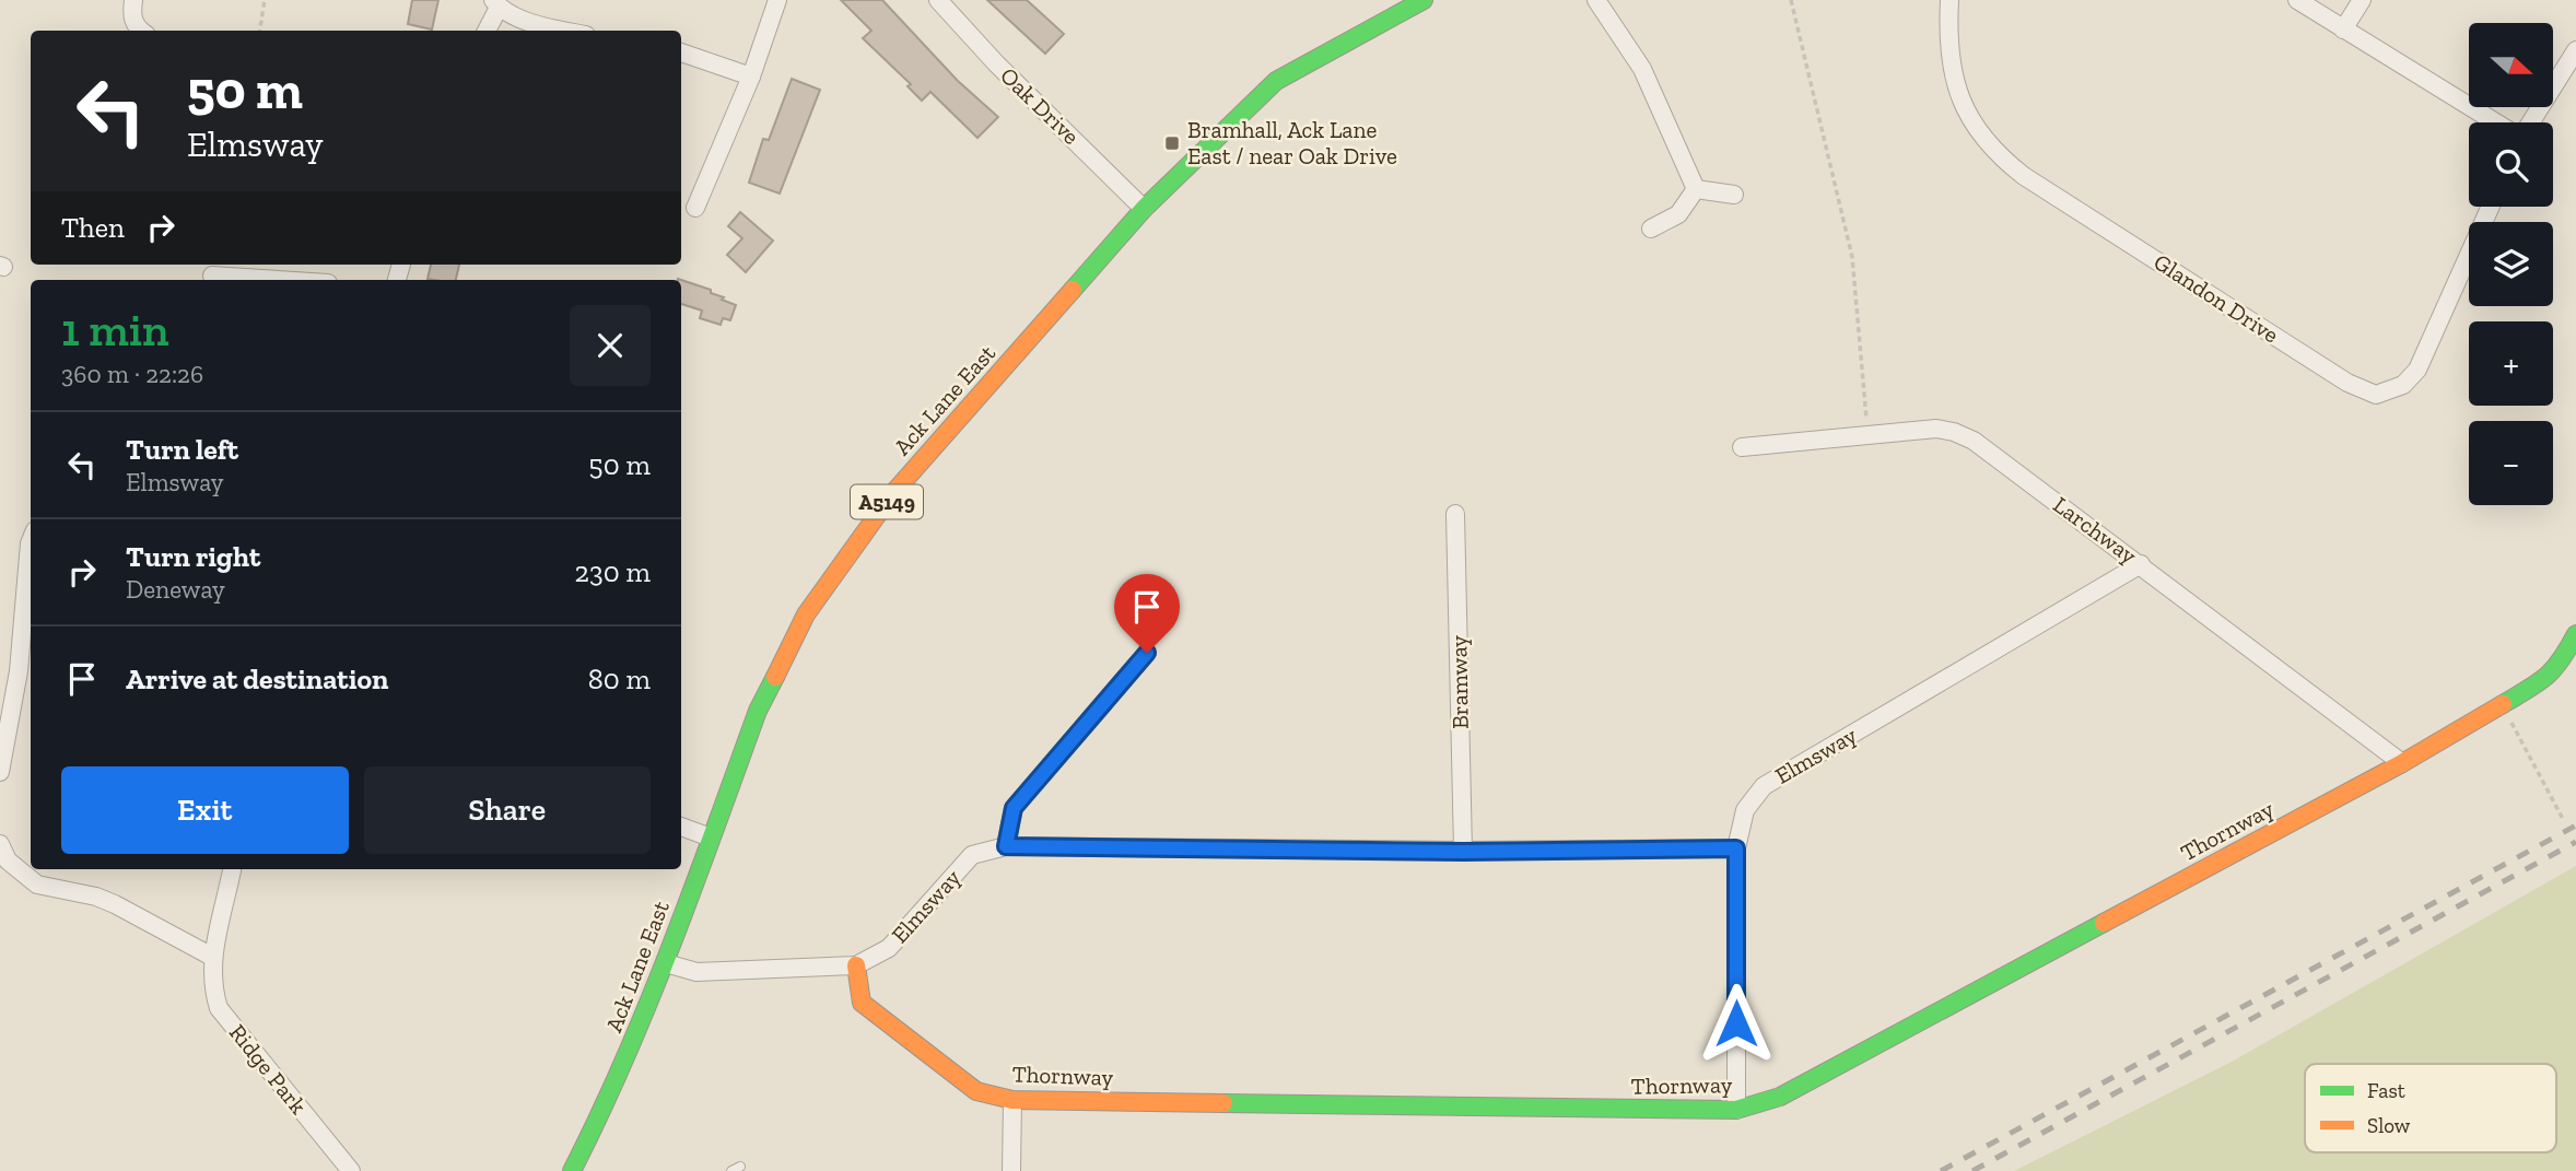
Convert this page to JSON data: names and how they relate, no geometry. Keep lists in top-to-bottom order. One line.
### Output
{"streets":{"street":["Oak Drive","Glandon Drive","Ack Lane East","A5149","Larchway","Bramway","Elmsway","Thornway","Ridge Park"]},"crossings":[["Oak Drive","Ack Lane East"],["Ack Lane East","Elmsway"],["Larchway","Elmsway"],["Larchway","Thornway"],["Bramway","Elmsway"],["Elmsway","Thornway"]],"places":{"transit":["Bramhall, Ack Lane East / near Oak Drive"]},"legend":["Fast","Slow"],"north":"right","page":{"map_buttons":["+","−"],"turn":["50 m","Elmsway"],"then":"Then","heading":["1 min","360 m · 22:26"],"list":[{"name":"Turn left","note":"Elmsway","value":"50 m"},{"name":"Turn right","note":"Deneway","value":"230 m"},{"name":"Arrive at destination","value":"80 m"}],"buttons":["Exit","Share"]}}
